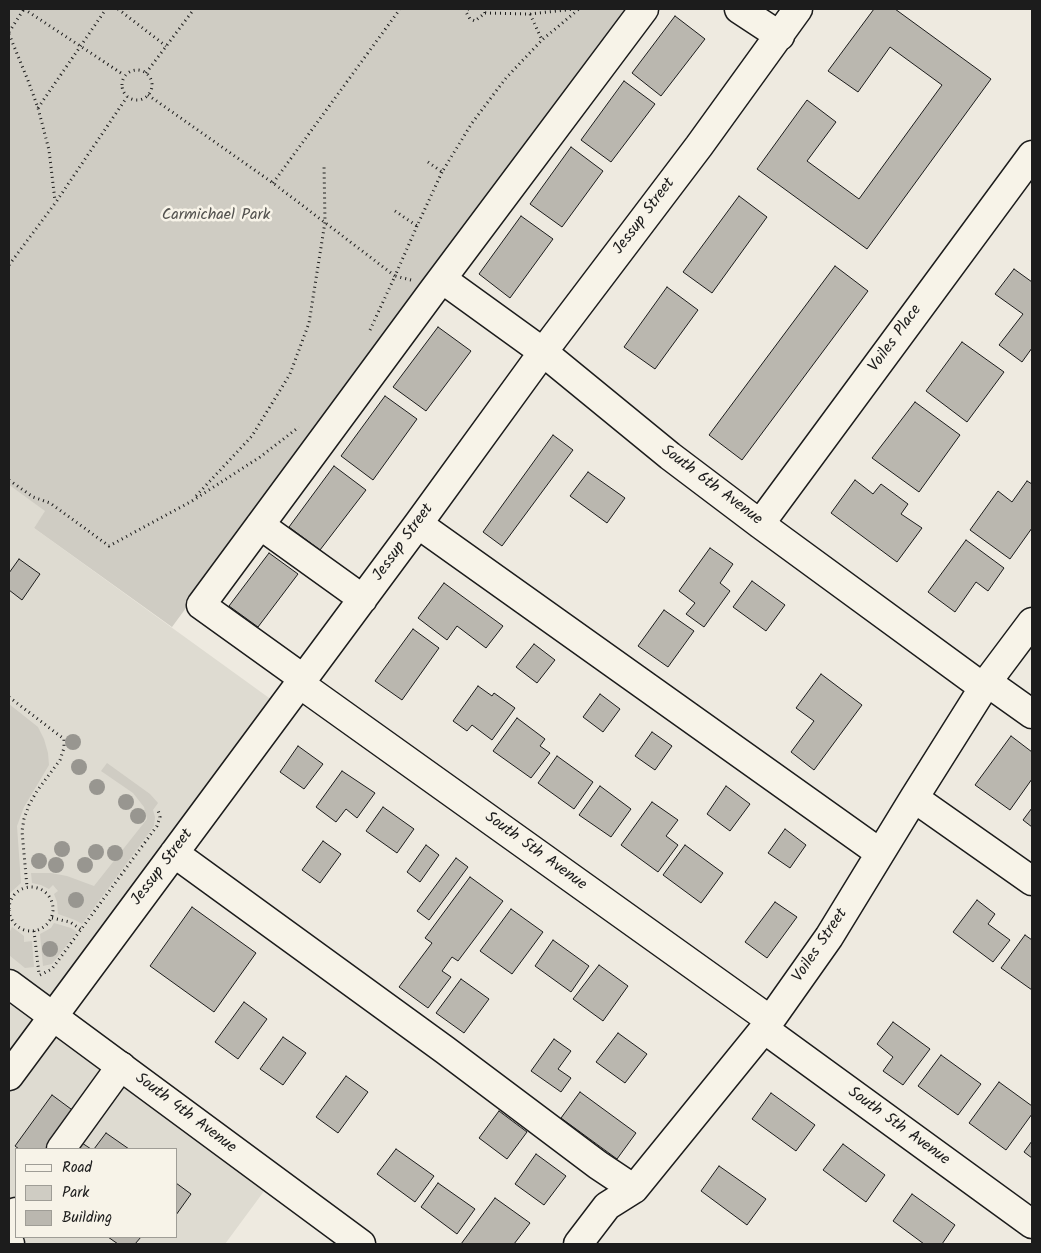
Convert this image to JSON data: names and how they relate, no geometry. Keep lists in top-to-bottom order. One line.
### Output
{"streets":{"street":["Jessup Street","Voiles Place","South 6th Avenue","South 5th Avenue","Voiles Street","South 4th Avenue"]},"crossings":[["Jessup Street","South 6th Avenue"],["Jessup Street","South 5th Avenue"],["Jessup Street","South 4th Avenue"],["Voiles Place","South 6th Avenue"],["South 6th Avenue","Voiles Street"],["South 5th Avenue","Voiles Street"]],"parks":["Carmichael Park"],"legend":["Road","Park","Building"]}
